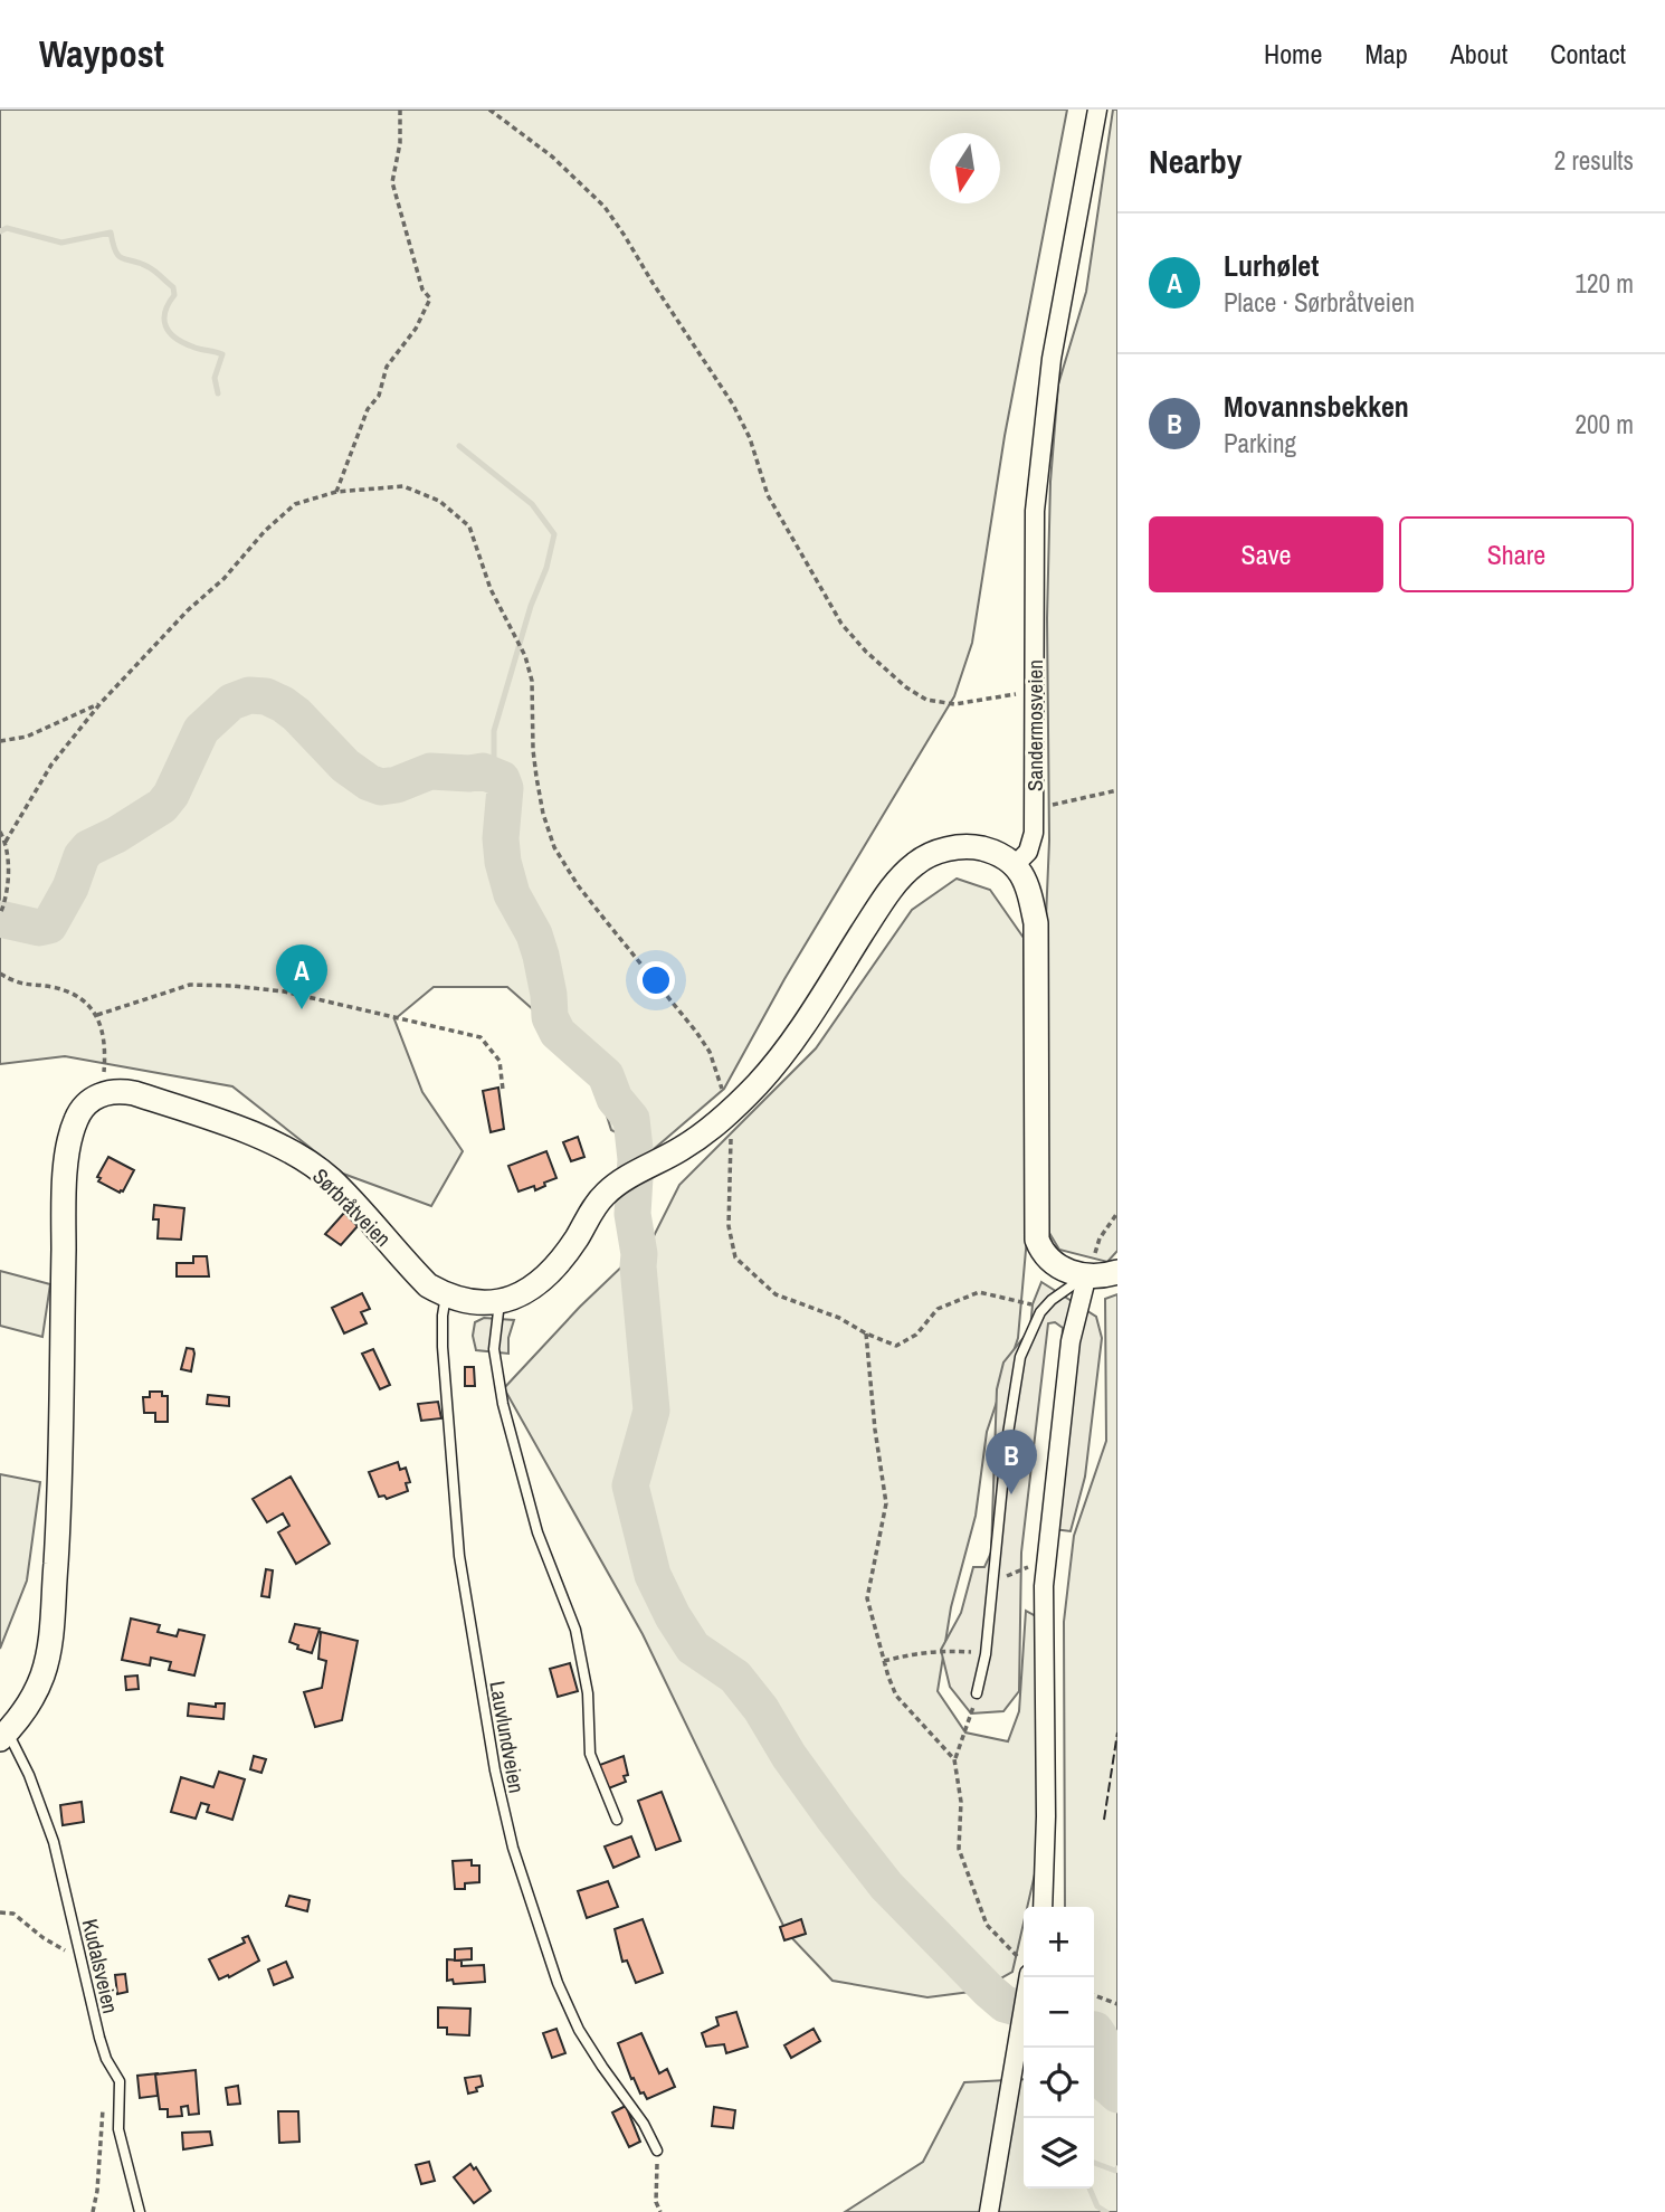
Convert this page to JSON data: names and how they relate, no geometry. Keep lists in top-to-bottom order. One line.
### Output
{"streets":{"street":["Sandermosveien","Sørbråtveien"],"lane":["Lauvlundveien","Kudalsveien"]},"crossings":[["Sørbråtveien","Lauvlundveien"],["Sørbråtveien","Kudalsveien"]],"north":"bottom","page":{"header":"Waypost","nav":["Home","Map","About","Contact"],"heading":["Nearby","2 results"],"list":[{"mark":"A","name":"Lurhølet","note":"Place · Sørbråtveien","value":"120 m"},{"mark":"B","name":"Movannsbekken","note":"Parking","value":"200 m"}],"buttons":["Save","Share"],"pins":["A","B"],"map_buttons":["+","−"]}}
